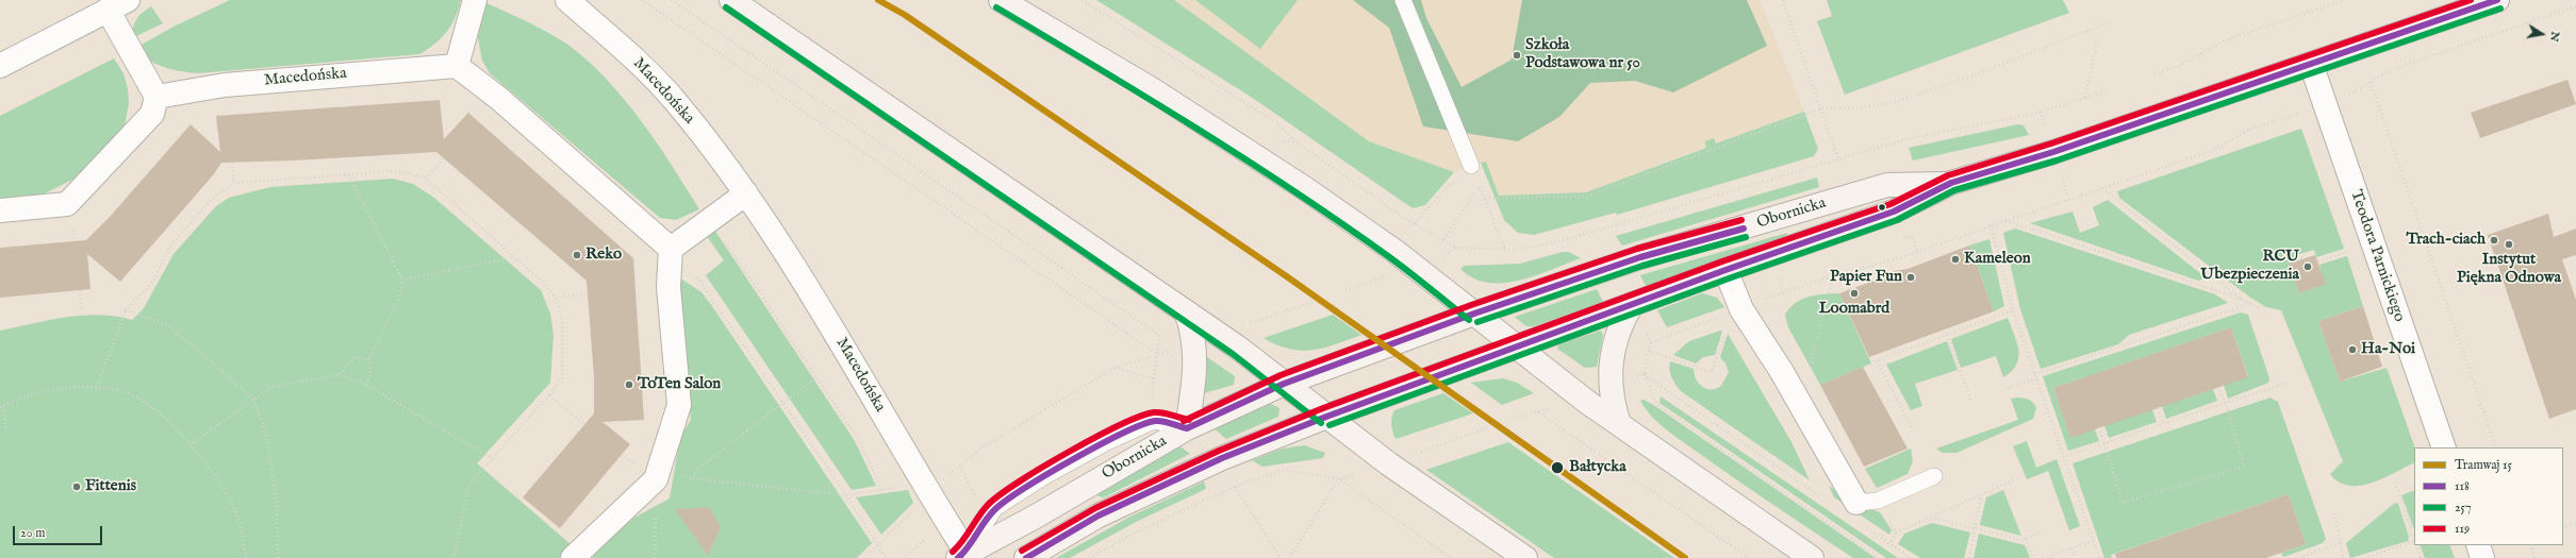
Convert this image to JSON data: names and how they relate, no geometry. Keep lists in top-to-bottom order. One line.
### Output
{"streets":{"main road":["Obornicka"],"street":["Macedońska","Teodora Parnickiego"]},"crossings":[["Macedońska","Obornicka"],["Obornicka","Teodora Parnickiego"]],"places":["Szkoła Podstawowa nr 50","Trach-ciach","Instytut Piękna Odnowa","Reko","Kameleon","RCU Ubezpieczenia","Papier Fun","Loomabrd","Ha-Noi","ToTen Salon","Bałtycka","Fittenis"],"lines":["tram line 15","transit line 118","transit line 119","transit line 257"],"legend":["Tramwaj 15","118","257","119"],"scale_bar":"20 m","north":"right"}
